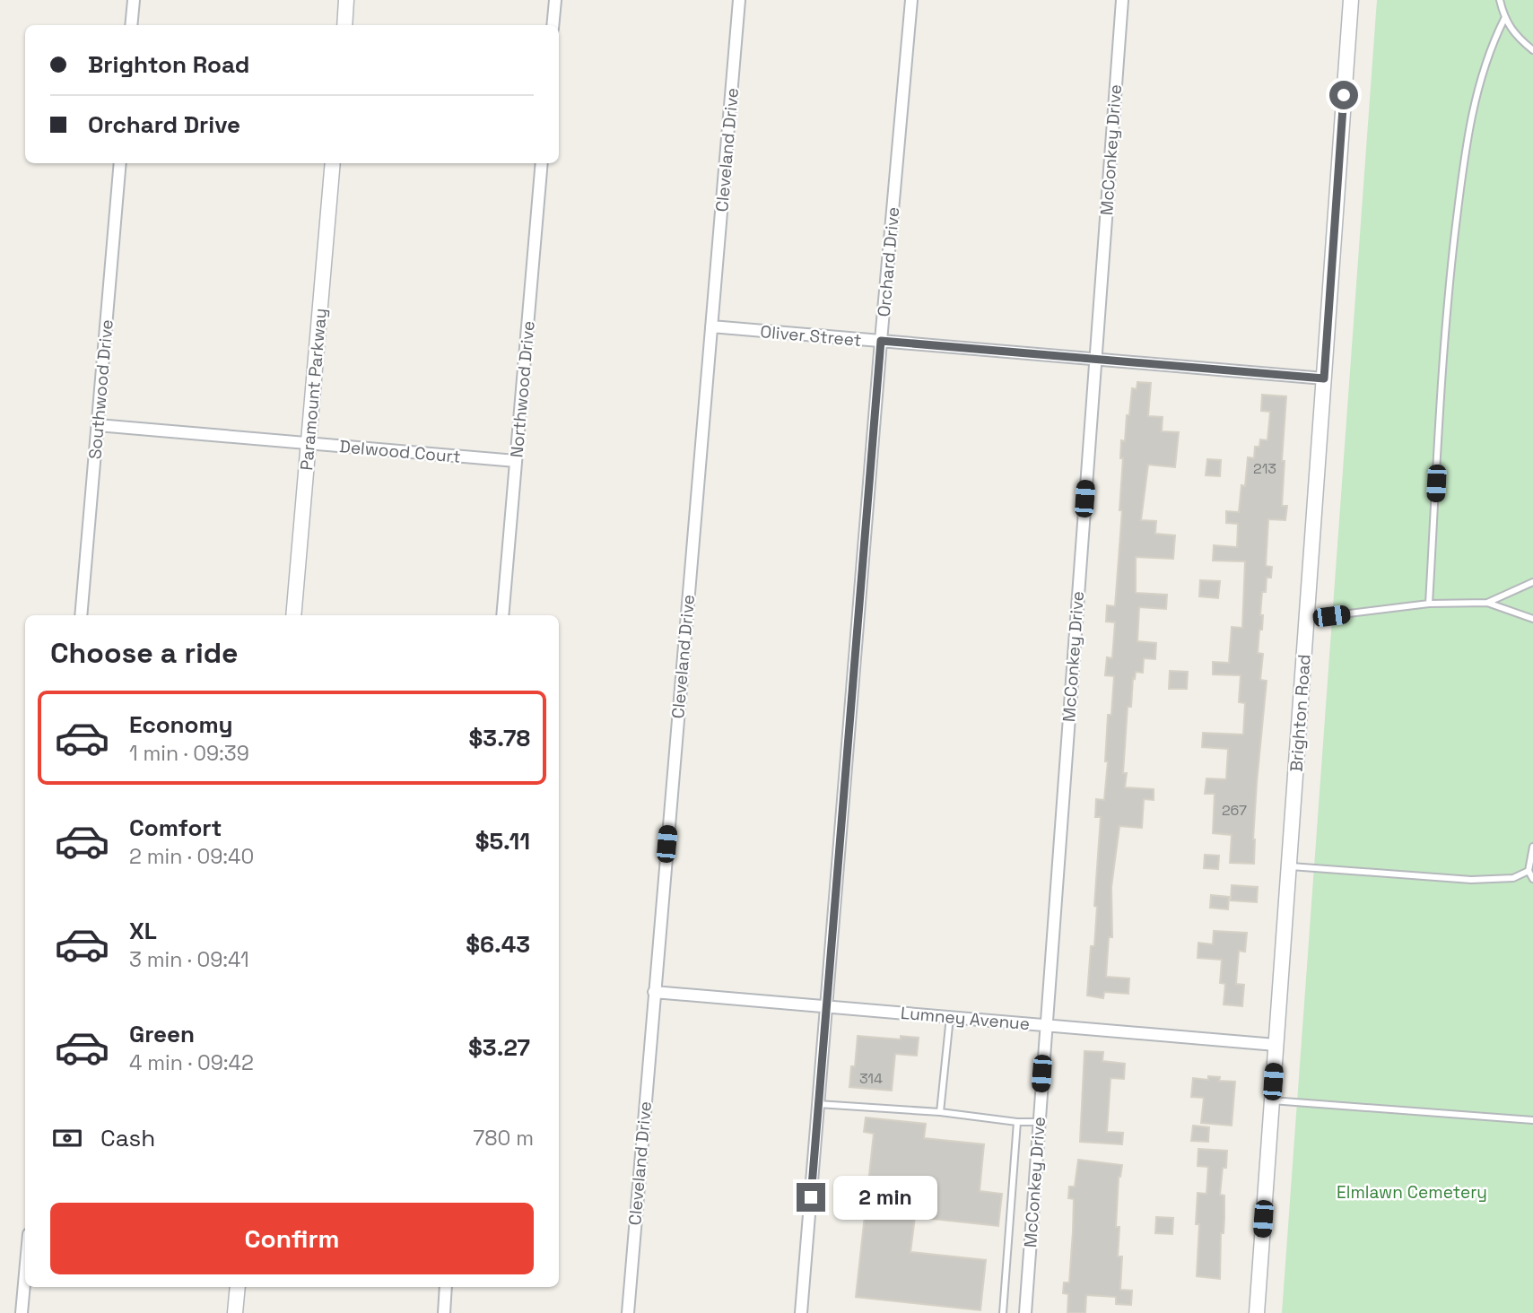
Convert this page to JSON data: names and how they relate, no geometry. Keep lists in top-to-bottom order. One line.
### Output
{"streets":{"street":["Cleveland Drive","McConkey Drive","Orchard Drive","Oliver Street","Southwood Drive","Paramount Parkway","Northwood Drive","Delwood Court","Brighton Road","Lumney Avenue"]},"crossings":[["Cleveland Drive","Oliver Street"],["Cleveland Drive","Lumney Avenue"],["McConkey Drive","Oliver Street"],["McConkey Drive","Lumney Avenue"],["Orchard Drive","Oliver Street"],["Orchard Drive","Lumney Avenue"],["Oliver Street","Brighton Road"],["Southwood Drive","Delwood Court"],["Paramount Parkway","Delwood Court"],["Northwood Drive","Delwood Court"],["Brighton Road","Lumney Avenue"]],"parks":["Elmlawn Cemetery"],"house_numbers":["213","267","314"],"page":{"banner":["Brighton Road","Orchard Drive"],"heading":"Choose a ride","list":[{"name":"Economy","note":"1 min · 09:39","value":"$3.78"},{"name":"Comfort","note":"2 min · 09:40","value":"$5.11"},{"name":"XL","note":"3 min · 09:41","value":"$6.43"},{"name":"Green","note":"4 min · 09:42","value":"$3.27"}],"pay":["Cash","780 m"],"bubble":"2 min","buttons":"Confirm"}}
